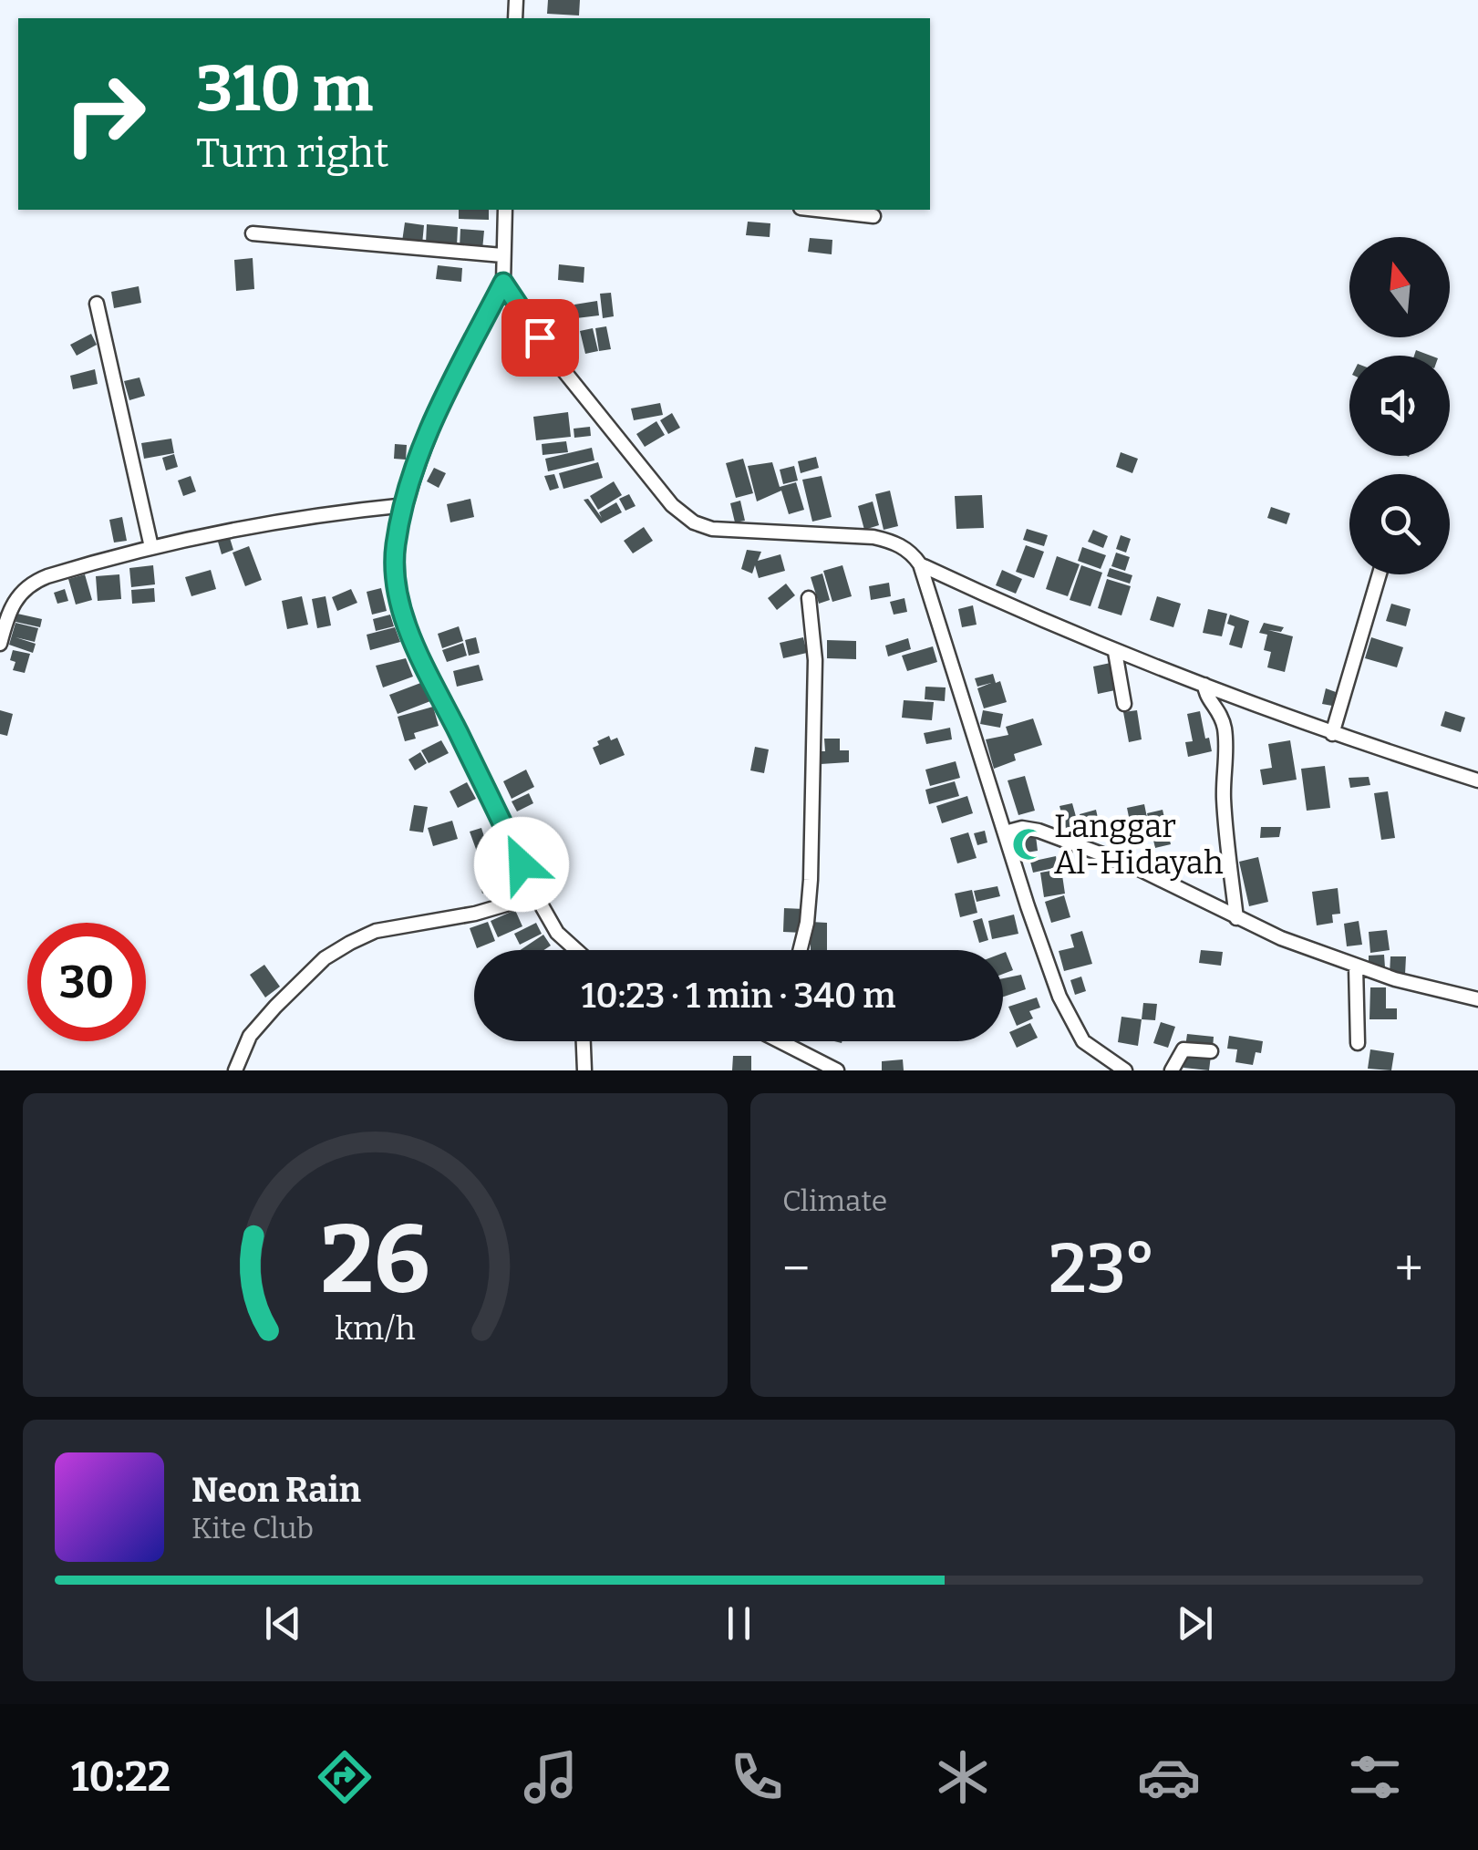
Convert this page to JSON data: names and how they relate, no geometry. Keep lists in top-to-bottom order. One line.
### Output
{"places":{"mosque":["Langgar Al-Hidayah"]},"north":"top","page":{"turn":["310 m","Turn right"],"limit":"30","trip":"10:23 · 1 min · 340 m","tile":"Climate","heat":["−","23°","+"],"song":["Neon Rain","Kite Club"],"tabs":"10:22","gauge":["26","km/h"]}}
